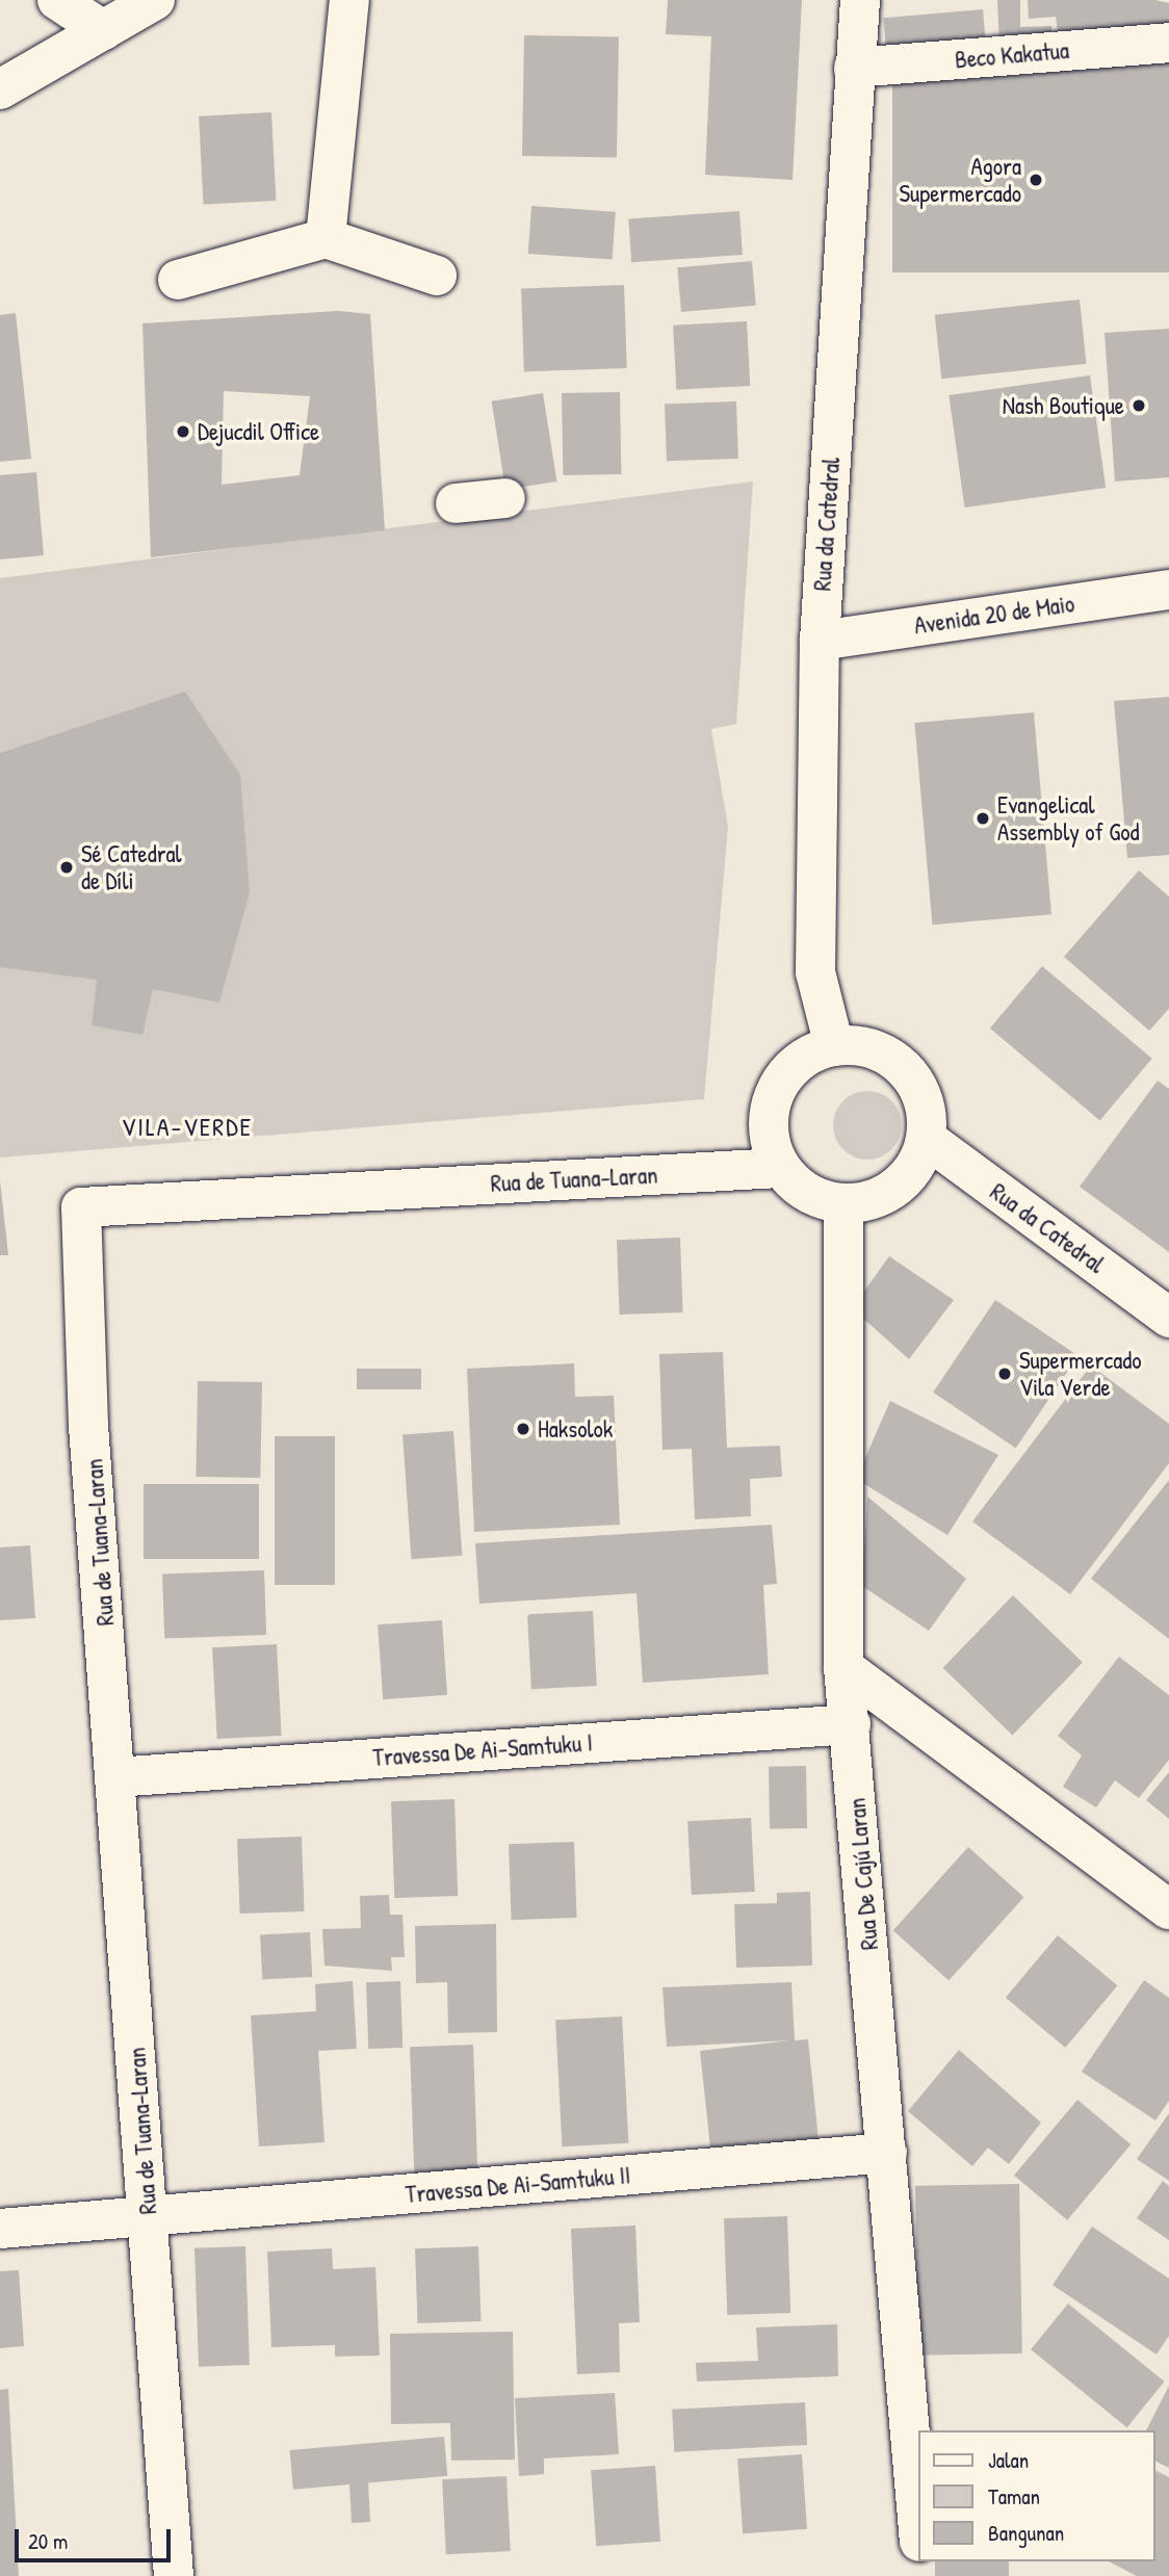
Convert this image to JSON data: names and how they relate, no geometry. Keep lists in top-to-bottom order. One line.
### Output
{"streets":{"street":["Beco Kakatua","Rua da Catedral","Avenida 20 de Maio","Rua de Tuana-Laran","Travessa De Ai-Samtuku I","Rua De Cajú Laran","Travessa De Ai-Samtuku II"]},"crossings":[["Beco Kakatua","Rua da Catedral"],["Rua da Catedral","Avenida 20 de Maio"],["Rua da Catedral","Rua de Tuana-Laran"],["Rua da Catedral","Rua De Cajú Laran"],["Rua de Tuana-Laran","Travessa De Ai-Samtuku I"],["Rua de Tuana-Laran","Rua De Cajú Laran"],["Rua de Tuana-Laran","Travessa De Ai-Samtuku II"],["Travessa De Ai-Samtuku I","Rua De Cajú Laran"],["Rua De Cajú Laran","Travessa De Ai-Samtuku II"]],"districts":["VILA-VERDE"],"places":["Agora Supermercado","Nash Boutique","Dejucdil Office","Evangelical Assembly of God","Sé Catedral de Díli","Supermercado Vila Verde","Haksolok"],"legend":["Jalan","Taman","Bangunan"],"scale_bar":"20 m"}
